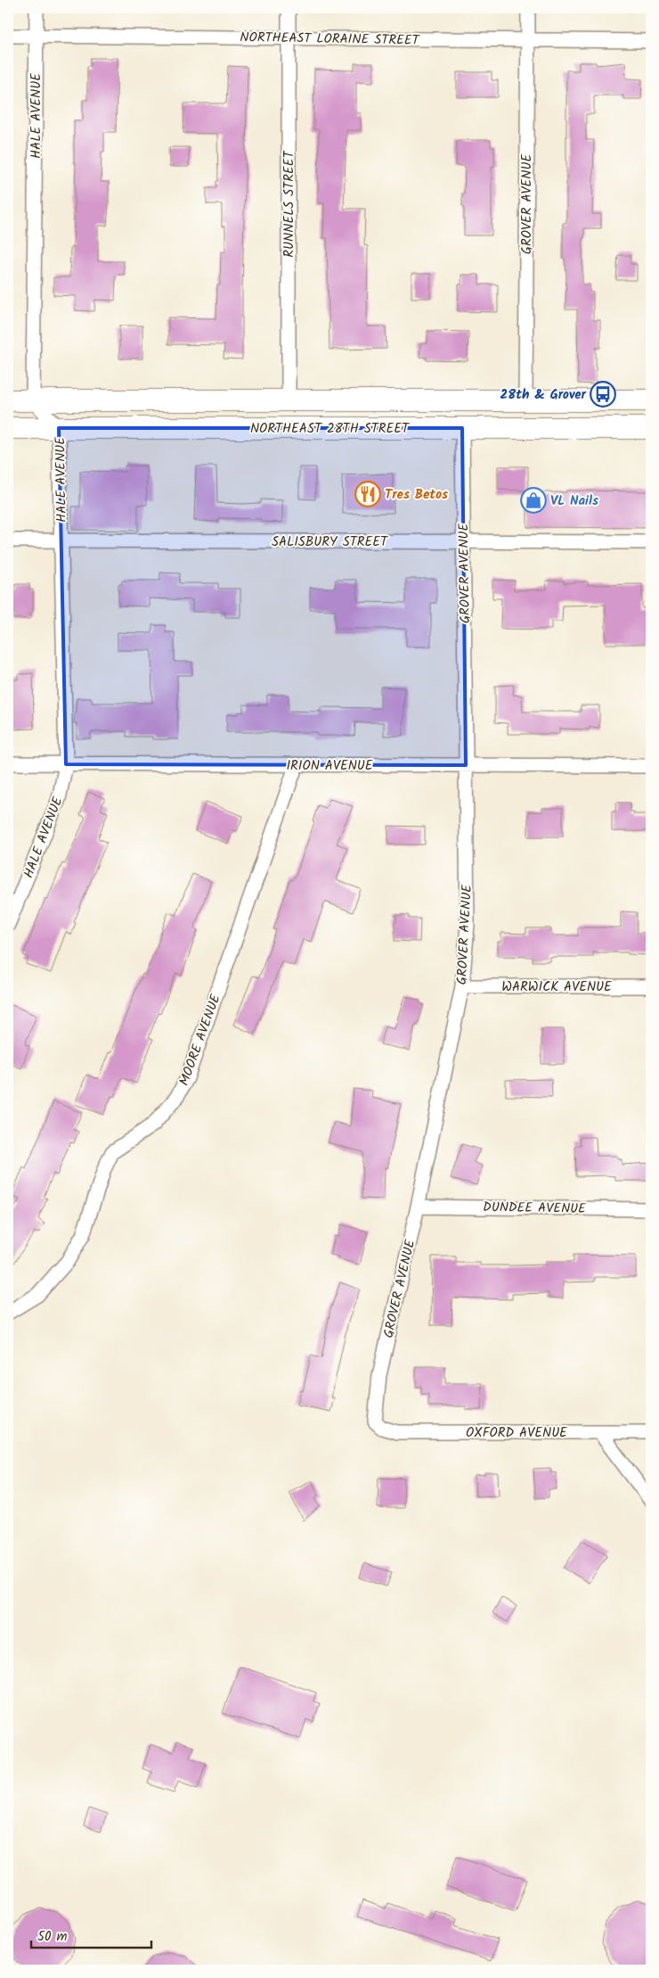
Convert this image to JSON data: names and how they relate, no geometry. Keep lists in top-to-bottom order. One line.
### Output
{"streets":{"main road":["NORTHEAST 28TH STREET"],"street":["NORTHEAST LORAINE STREET","HALE AVENUE","RUNNELS STREET","GROVER AVENUE","SALISBURY STREET","IRION AVENUE","WARWICK AVENUE","MOORE AVENUE","DUNDEE AVENUE","OXFORD AVENUE"]},"crossings":[["NORTHEAST LORAINE STREET","HALE AVENUE"],["NORTHEAST LORAINE STREET","RUNNELS STREET"],["NORTHEAST LORAINE STREET","GROVER AVENUE"],["HALE AVENUE","NORTHEAST 28TH STREET"],["HALE AVENUE","SALISBURY STREET"],["HALE AVENUE","IRION AVENUE"],["RUNNELS STREET","NORTHEAST 28TH STREET"],["GROVER AVENUE","NORTHEAST 28TH STREET"],["GROVER AVENUE","SALISBURY STREET"],["GROVER AVENUE","IRION AVENUE"],["GROVER AVENUE","WARWICK AVENUE"],["GROVER AVENUE","DUNDEE AVENUE"],["GROVER AVENUE","OXFORD AVENUE"],["IRION AVENUE","MOORE AVENUE"]],"places":{"bus stop":["28th & Grover"],"restaurant":["Tres Betos"],"shop":["VL Nails"]},"scale_bar":"50 m"}
